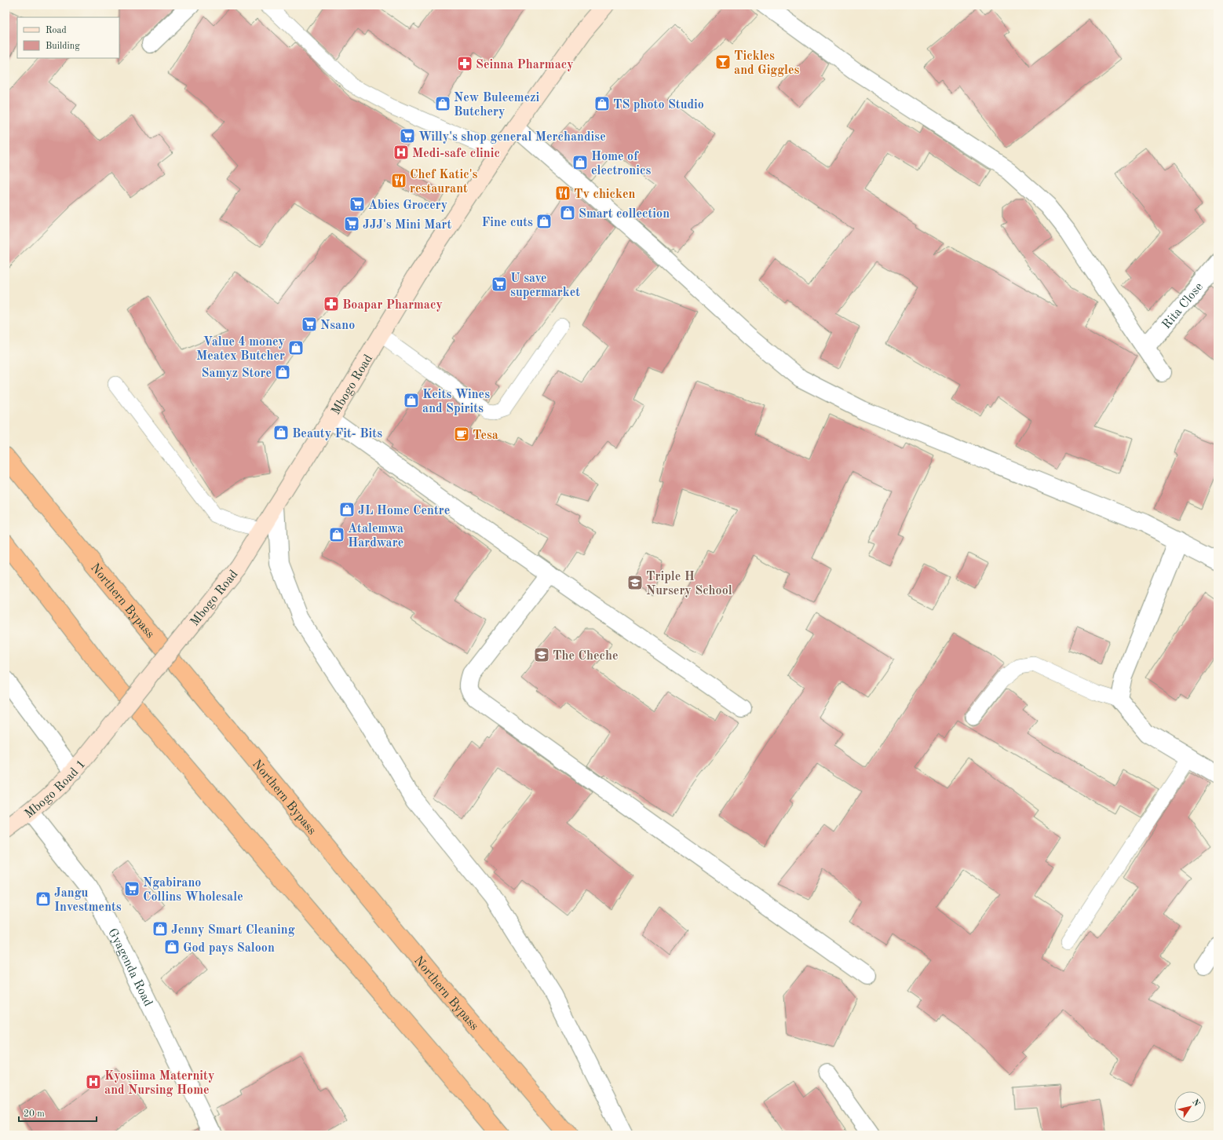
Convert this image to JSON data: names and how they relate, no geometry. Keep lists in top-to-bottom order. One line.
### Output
{"streets":{"highway":["Northern Bypass"],"main road":["Mbogo Road","Mbogo Road 1"],"street":["Rita Close","Gyagenda Road"]},"crossings":[["Mbogo Road","Mbogo Road 1"],["Mbogo Road 1","Gyagenda Road"]],"places":{"bar":["Tickles and Giggles"],"pharmacy":["Seinna Pharmacy","Boapar Pharmacy"],"shop":["New Buleemezi Butchery","TS photo Studio","Home of electronics","Smart collection","Fine cuts","Value 4 money Meatex Butcher","Samyz Store","Keits Wines and Spirits","Beauty Fit- Bits","JL Home Centre","Atalemwa Hardware","Jangu Investments","Jenny Smart Cleaning","God pays Saloon"],"supermarket":["Willy's shop general Merchandise","Abies Grocery","JJJ's Mini Mart","U save supermarket","Nsano","Ngabirano Collins Wholesale"],"hospital":["Medi-safe clinic","Kyosiima Maternity and Nursing Home"],"restaurant":["Chef Katic's restaurant","Tv chicken"],"cafe":["Tesa"],"school or university":["Triple H Nursery School","The Cheche"]},"legend":["Road","Building"],"scale_bar":"20 m","north":"top right"}
